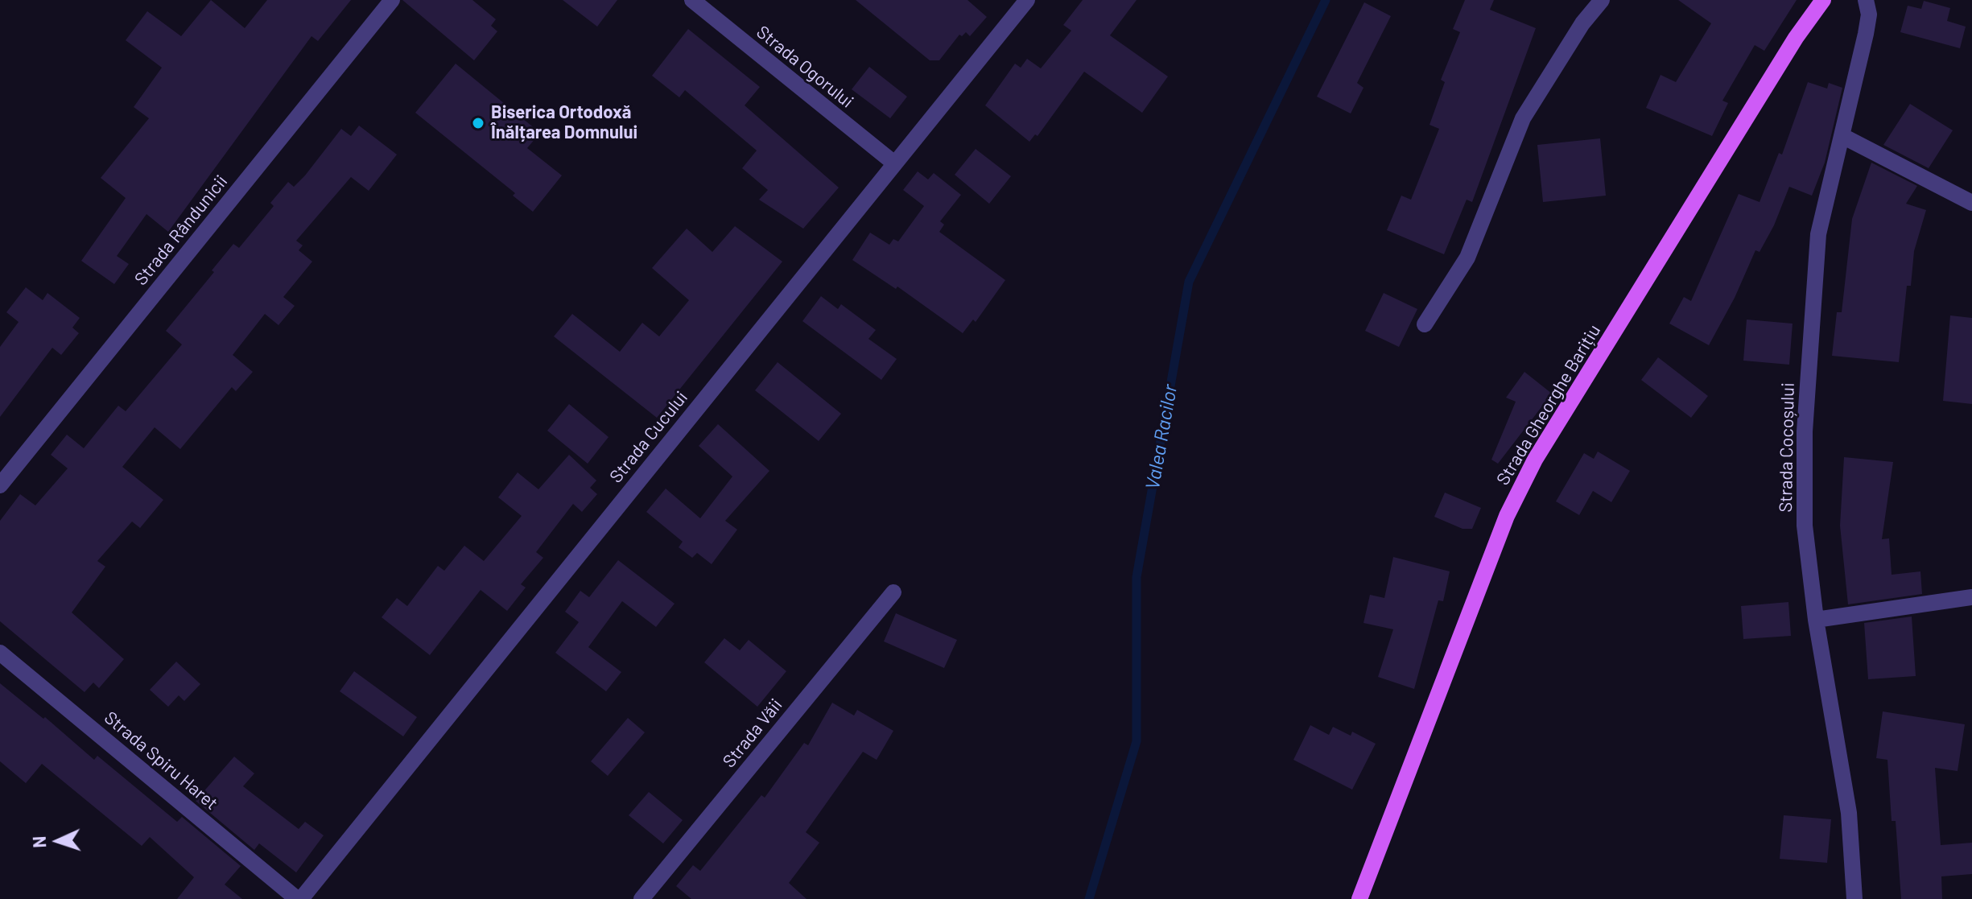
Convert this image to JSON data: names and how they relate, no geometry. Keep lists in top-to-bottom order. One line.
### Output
{"streets":{"main road":["Strada Gheorghe Barițiu"],"street":["Strada Ogorului","Strada Rândunicii","Strada Cucului","Strada Cocoșului","Strada Văii","Strada Spiru Haret"]},"crossings":[["Strada Ogorului","Strada Cucului"],["Strada Cucului","Strada Spiru Haret"]],"water":["Valea Racilor"],"places":["Biserica Ortodoxă Înălțarea Domnului"],"north":"left"}
